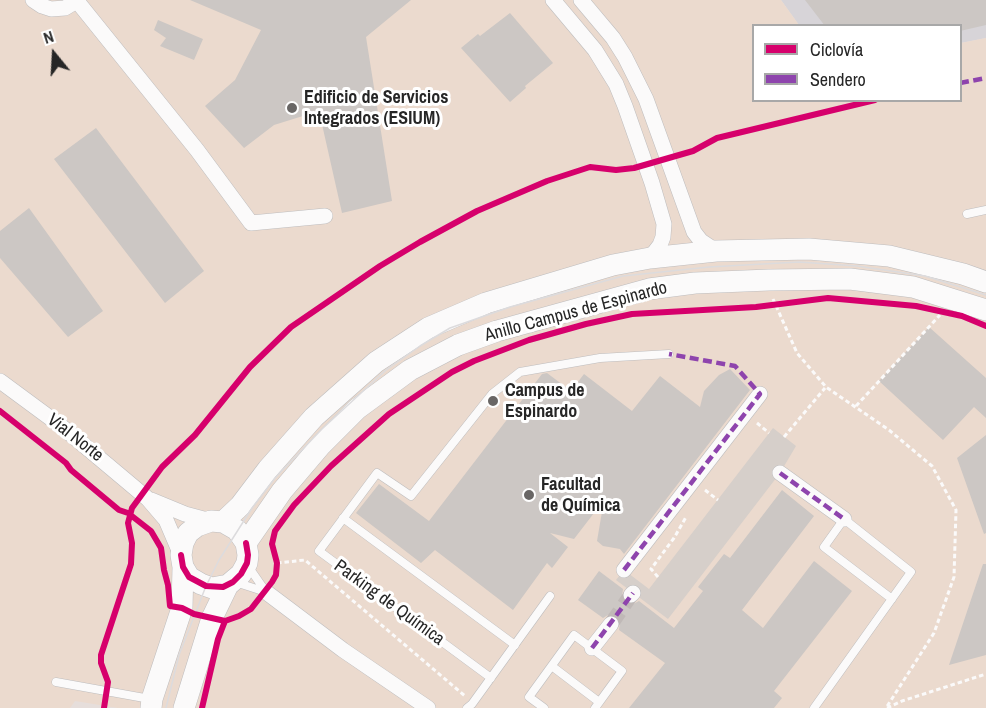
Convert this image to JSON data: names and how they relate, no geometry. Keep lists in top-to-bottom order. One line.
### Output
{"streets":{"main road":["Anillo Campus de Espinardo"],"street":["Vial Norte"],"lane":["Parking de Química"]},"crossings":[["Anillo Campus de Espinardo","Vial Norte"]],"places":["Edificio de Servicios Integrados (ESIUM)","Campus de Espinardo","Facultad de Química"],"legend":["Ciclovía","Sendero"],"north":"top"}
